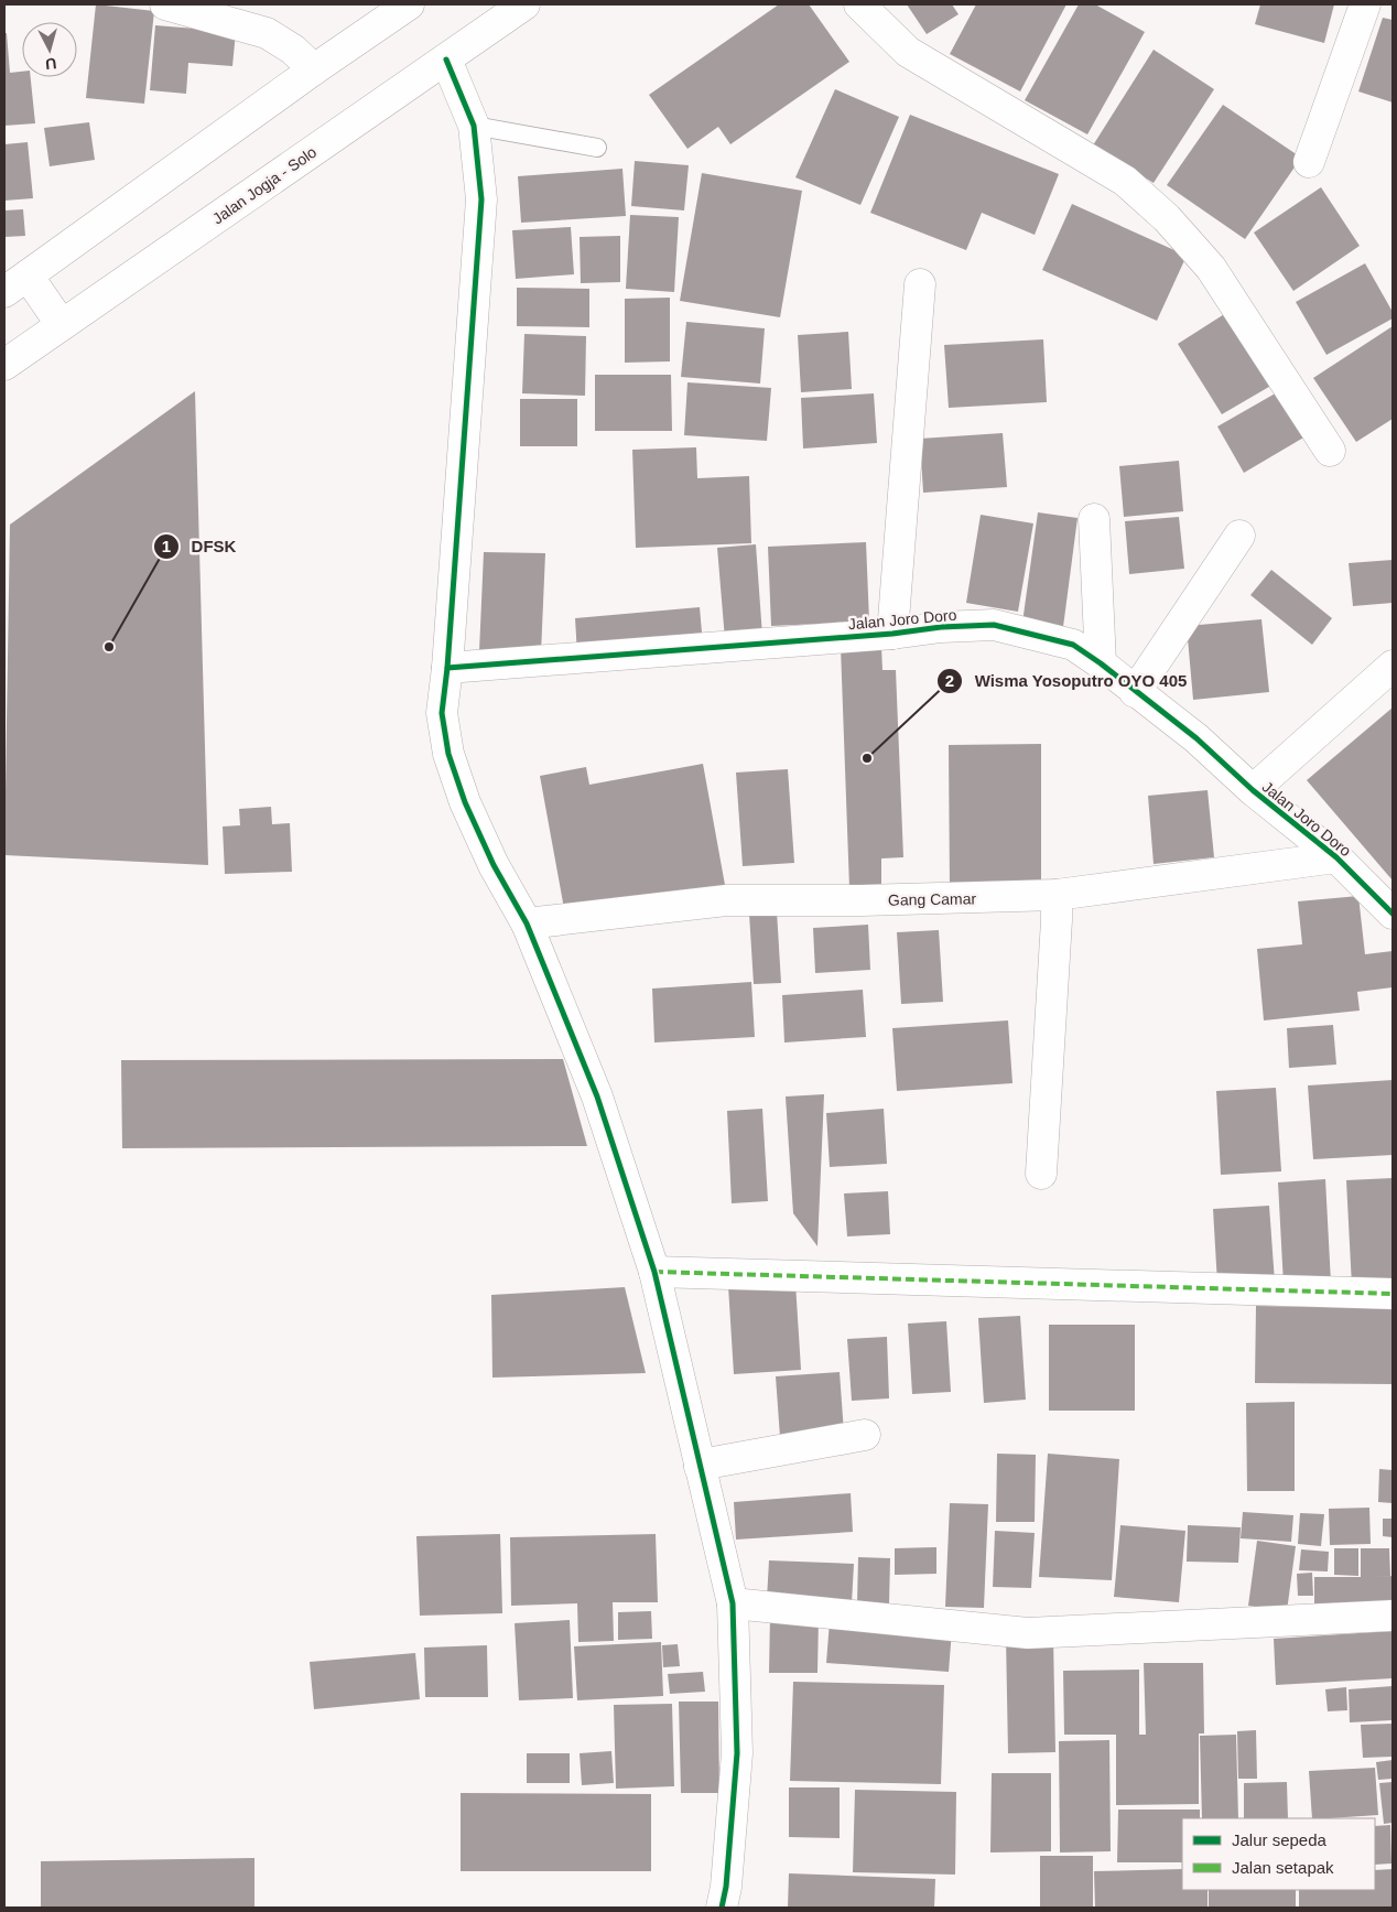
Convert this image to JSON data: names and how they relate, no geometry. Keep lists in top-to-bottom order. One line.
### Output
{"streets":{"main road":["Jalan Jogja - Solo","Jalan Joro Doro","Gang Camar"]},"crossings":[["Jalan Joro Doro","Gang Camar"]],"places":["DFSK","Wisma Yosoputro OYO 405"],"legend":["Jalur sepeda","Jalan setapak"],"north":"bottom"}
